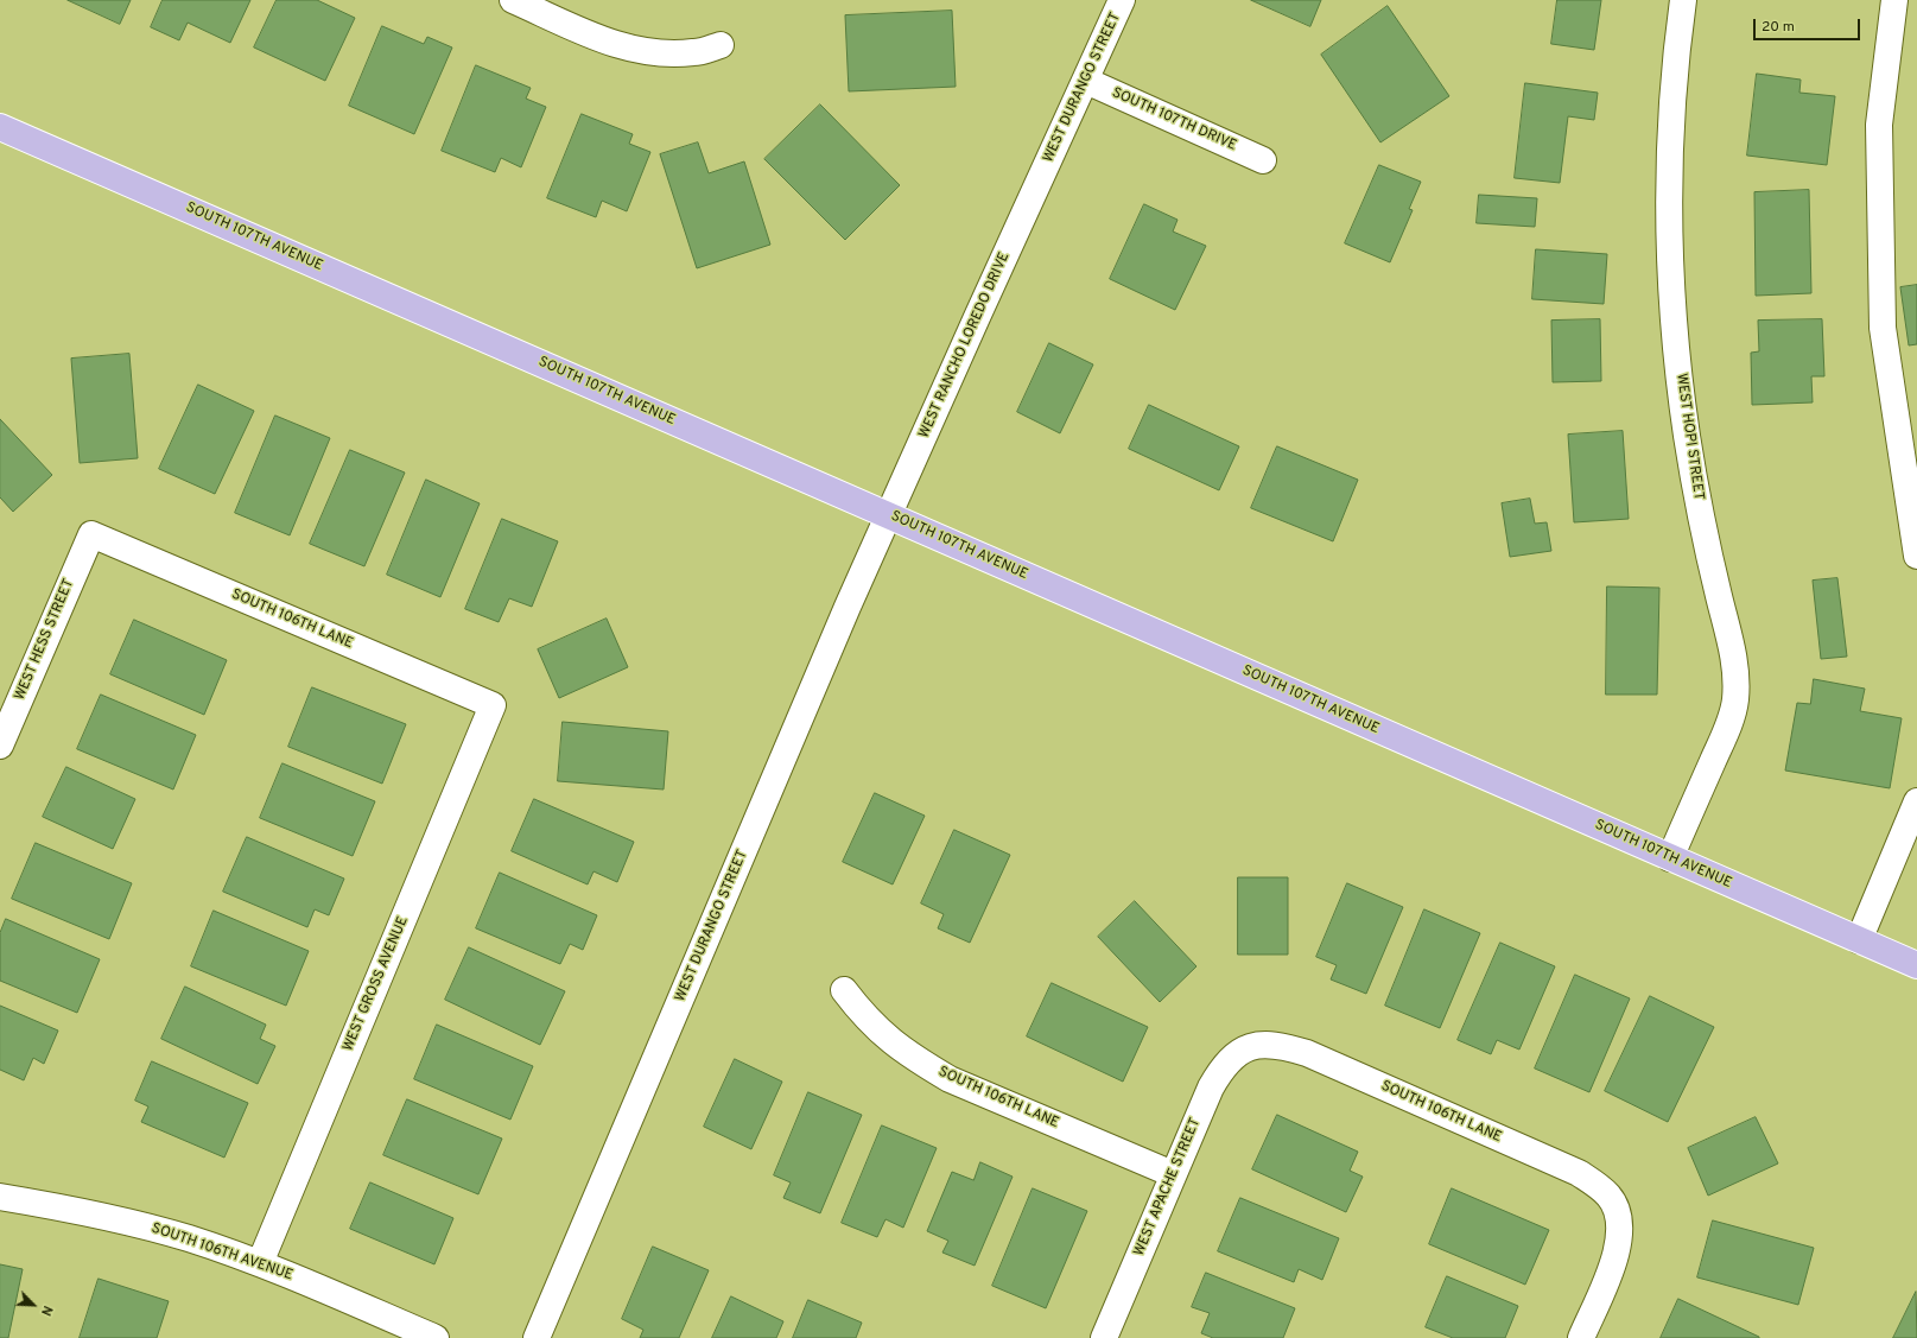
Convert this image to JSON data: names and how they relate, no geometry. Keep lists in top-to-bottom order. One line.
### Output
{"streets":{"main road":["SOUTH 107TH AVENUE"],"street":["WEST DURANGO STREET","SOUTH 107TH DRIVE","WEST RANCHO LOREDO DRIVE","WEST HOPI STREET","SOUTH 106TH LANE","WEST HESS STREET","WEST GROSS AVENUE","WEST APACHE STREET","SOUTH 106TH AVENUE"]},"crossings":[["WEST DURANGO STREET","SOUTH 107TH DRIVE"],["WEST DURANGO STREET","SOUTH 107TH AVENUE"],["WEST DURANGO STREET","WEST RANCHO LOREDO DRIVE"],["SOUTH 107TH AVENUE","WEST RANCHO LOREDO DRIVE"],["SOUTH 107TH AVENUE","WEST HOPI STREET"],["SOUTH 106TH LANE","WEST HESS STREET"],["SOUTH 106TH LANE","WEST GROSS AVENUE"],["SOUTH 106TH LANE","WEST APACHE STREET"],["WEST GROSS AVENUE","SOUTH 106TH AVENUE"]],"scale_bar":"20 m","north":"bottom right"}
